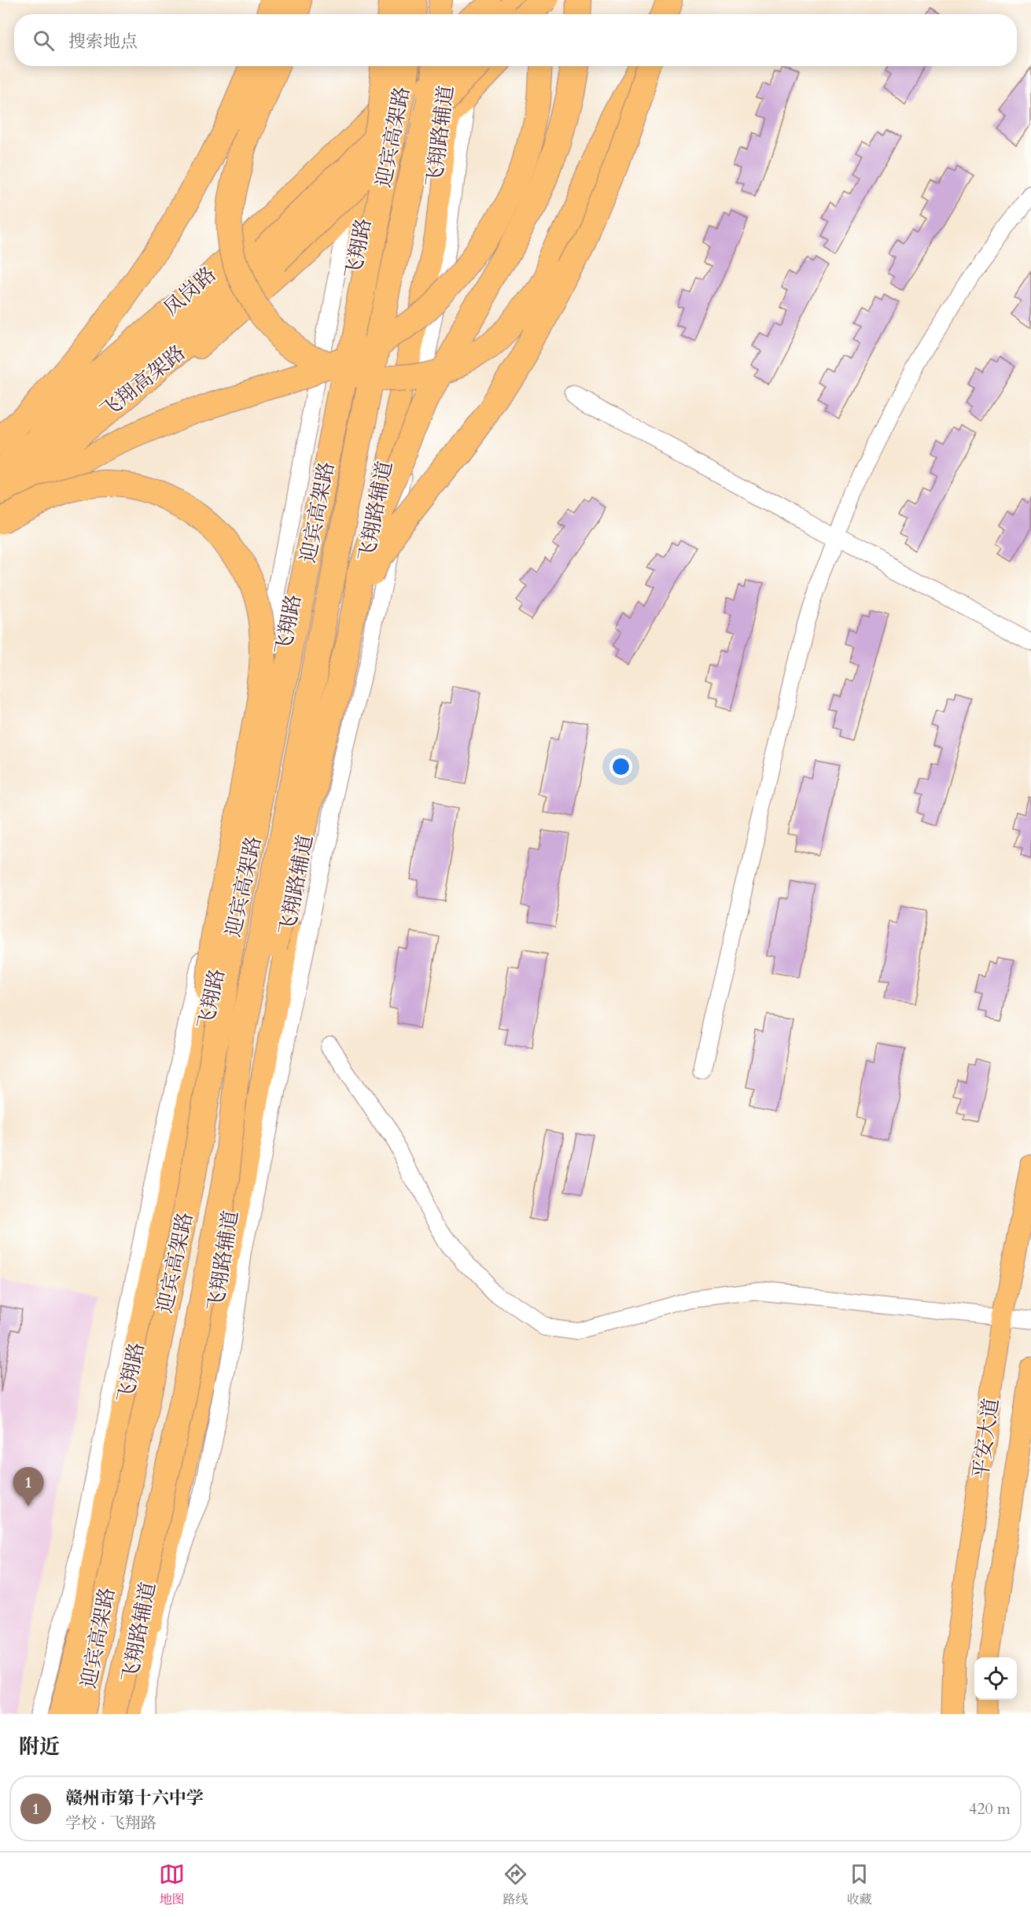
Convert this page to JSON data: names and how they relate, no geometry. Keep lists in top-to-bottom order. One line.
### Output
{"streets":{"highway":["迎宾高架路","飞翔高架路"],"main road":["飞翔路","凤岗路","平安大道"],"street":["飞翔路辅道"]},"crossings":[["飞翔路","凤岗路"]],"page":{"search":"搜索地点","pins":"1","heading":"附近","list":[{"mark":"1","name":"赣州市第十六中学","note":"学校 · 飞翔路","value":"420 m"}],"nav":["地图","路线","收藏"]}}
